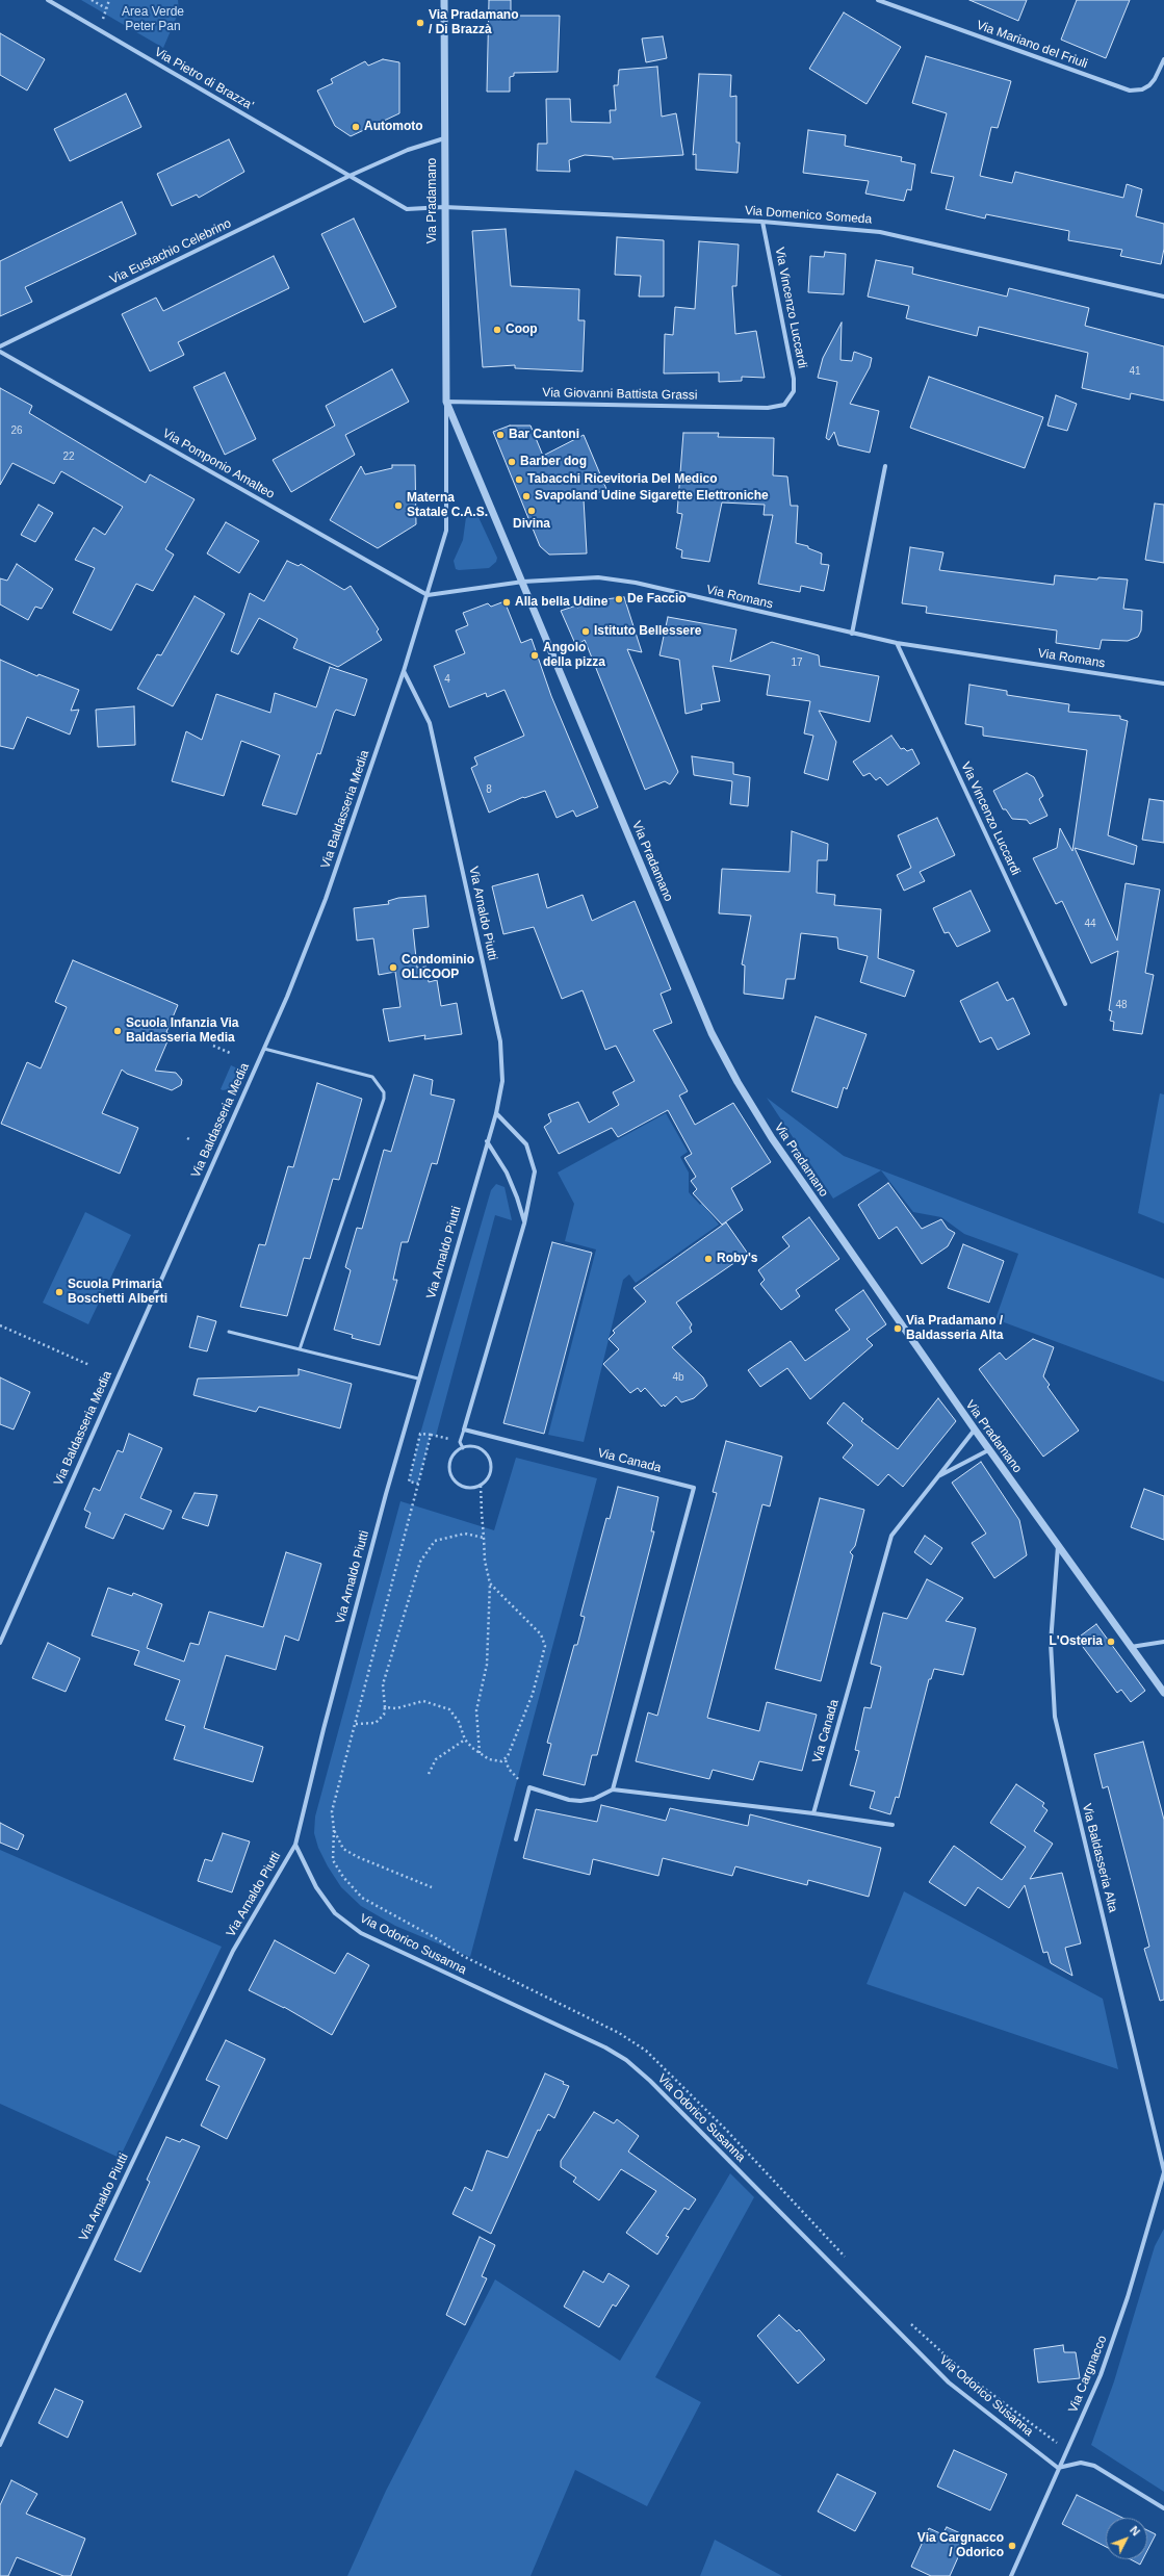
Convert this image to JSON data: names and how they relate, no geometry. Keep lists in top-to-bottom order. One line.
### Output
{"streets":{"street":["Via Mariano del Friuli","Via Pietro di Brazza'","Via Pradamano","Via Domenico Someda","Via Eustachio Celebrino","Via Vincenzo Luccardi","Via Giovanni Battista Grassi","Via Pomponio Amalteo","Via Romans","Via Baldasseria Media","Via Arnaldo Piutti","Via Canada","Via Baldasseria Alta","Via Odorico Susanna","Via Cargnacco"]},"crossings":[["Via Pietro di Brazza'","Via Pradamano"],["Via Pietro di Brazza'","Via Domenico Someda"],["Via Pietro di Brazza'","Via Eustachio Celebrino"],["Via Pradamano","Via Domenico Someda"],["Via Pradamano","Via Giovanni Battista Grassi"],["Via Pradamano","Via Romans"],["Via Pradamano","Via Baldasseria Media"],["Via Pradamano","Via Canada"],["Via Pradamano","Via Baldasseria Alta"],["Via Domenico Someda","Via Vincenzo Luccardi"],["Via Vincenzo Luccardi","Via Giovanni Battista Grassi"],["Via Vincenzo Luccardi","Via Romans"],["Via Giovanni Battista Grassi","Via Baldasseria Media"],["Via Pomponio Amalteo","Via Romans"],["Via Pomponio Amalteo","Via Baldasseria Media"],["Via Romans","Via Baldasseria Media"],["Via Baldasseria Media","Via Arnaldo Piutti"],["Via Arnaldo Piutti","Via Odorico Susanna"],["Via Baldasseria Alta","Via Cargnacco"],["Via Odorico Susanna","Via Cargnacco"]],"parks":["Area Verde Peter Pan"],"places":["Via Pradamano / Di Brazzà","Automoto","Coop","Bar Cantoni","Barber dog","Tabacchi Ricevitoria Del Medico","Svapoland Udine Sigarette Elettroniche","Materna Statale C.A.S.","Divina","De Faccio","Alla bella Udine","Istituto Bellessere","Angolo della pizza","Condominio OLICOOP","Scuola Infanzia Via Baldasseria Media","Roby's","Scuola Primaria Boschetti Alberti","Via Pradamano / Baldasseria Alta","L'Osteria","Via Cargnacco / Odorico"],"house_numbers":["41","26","22","17","4","8","44","48","4b"],"north":"top right"}
